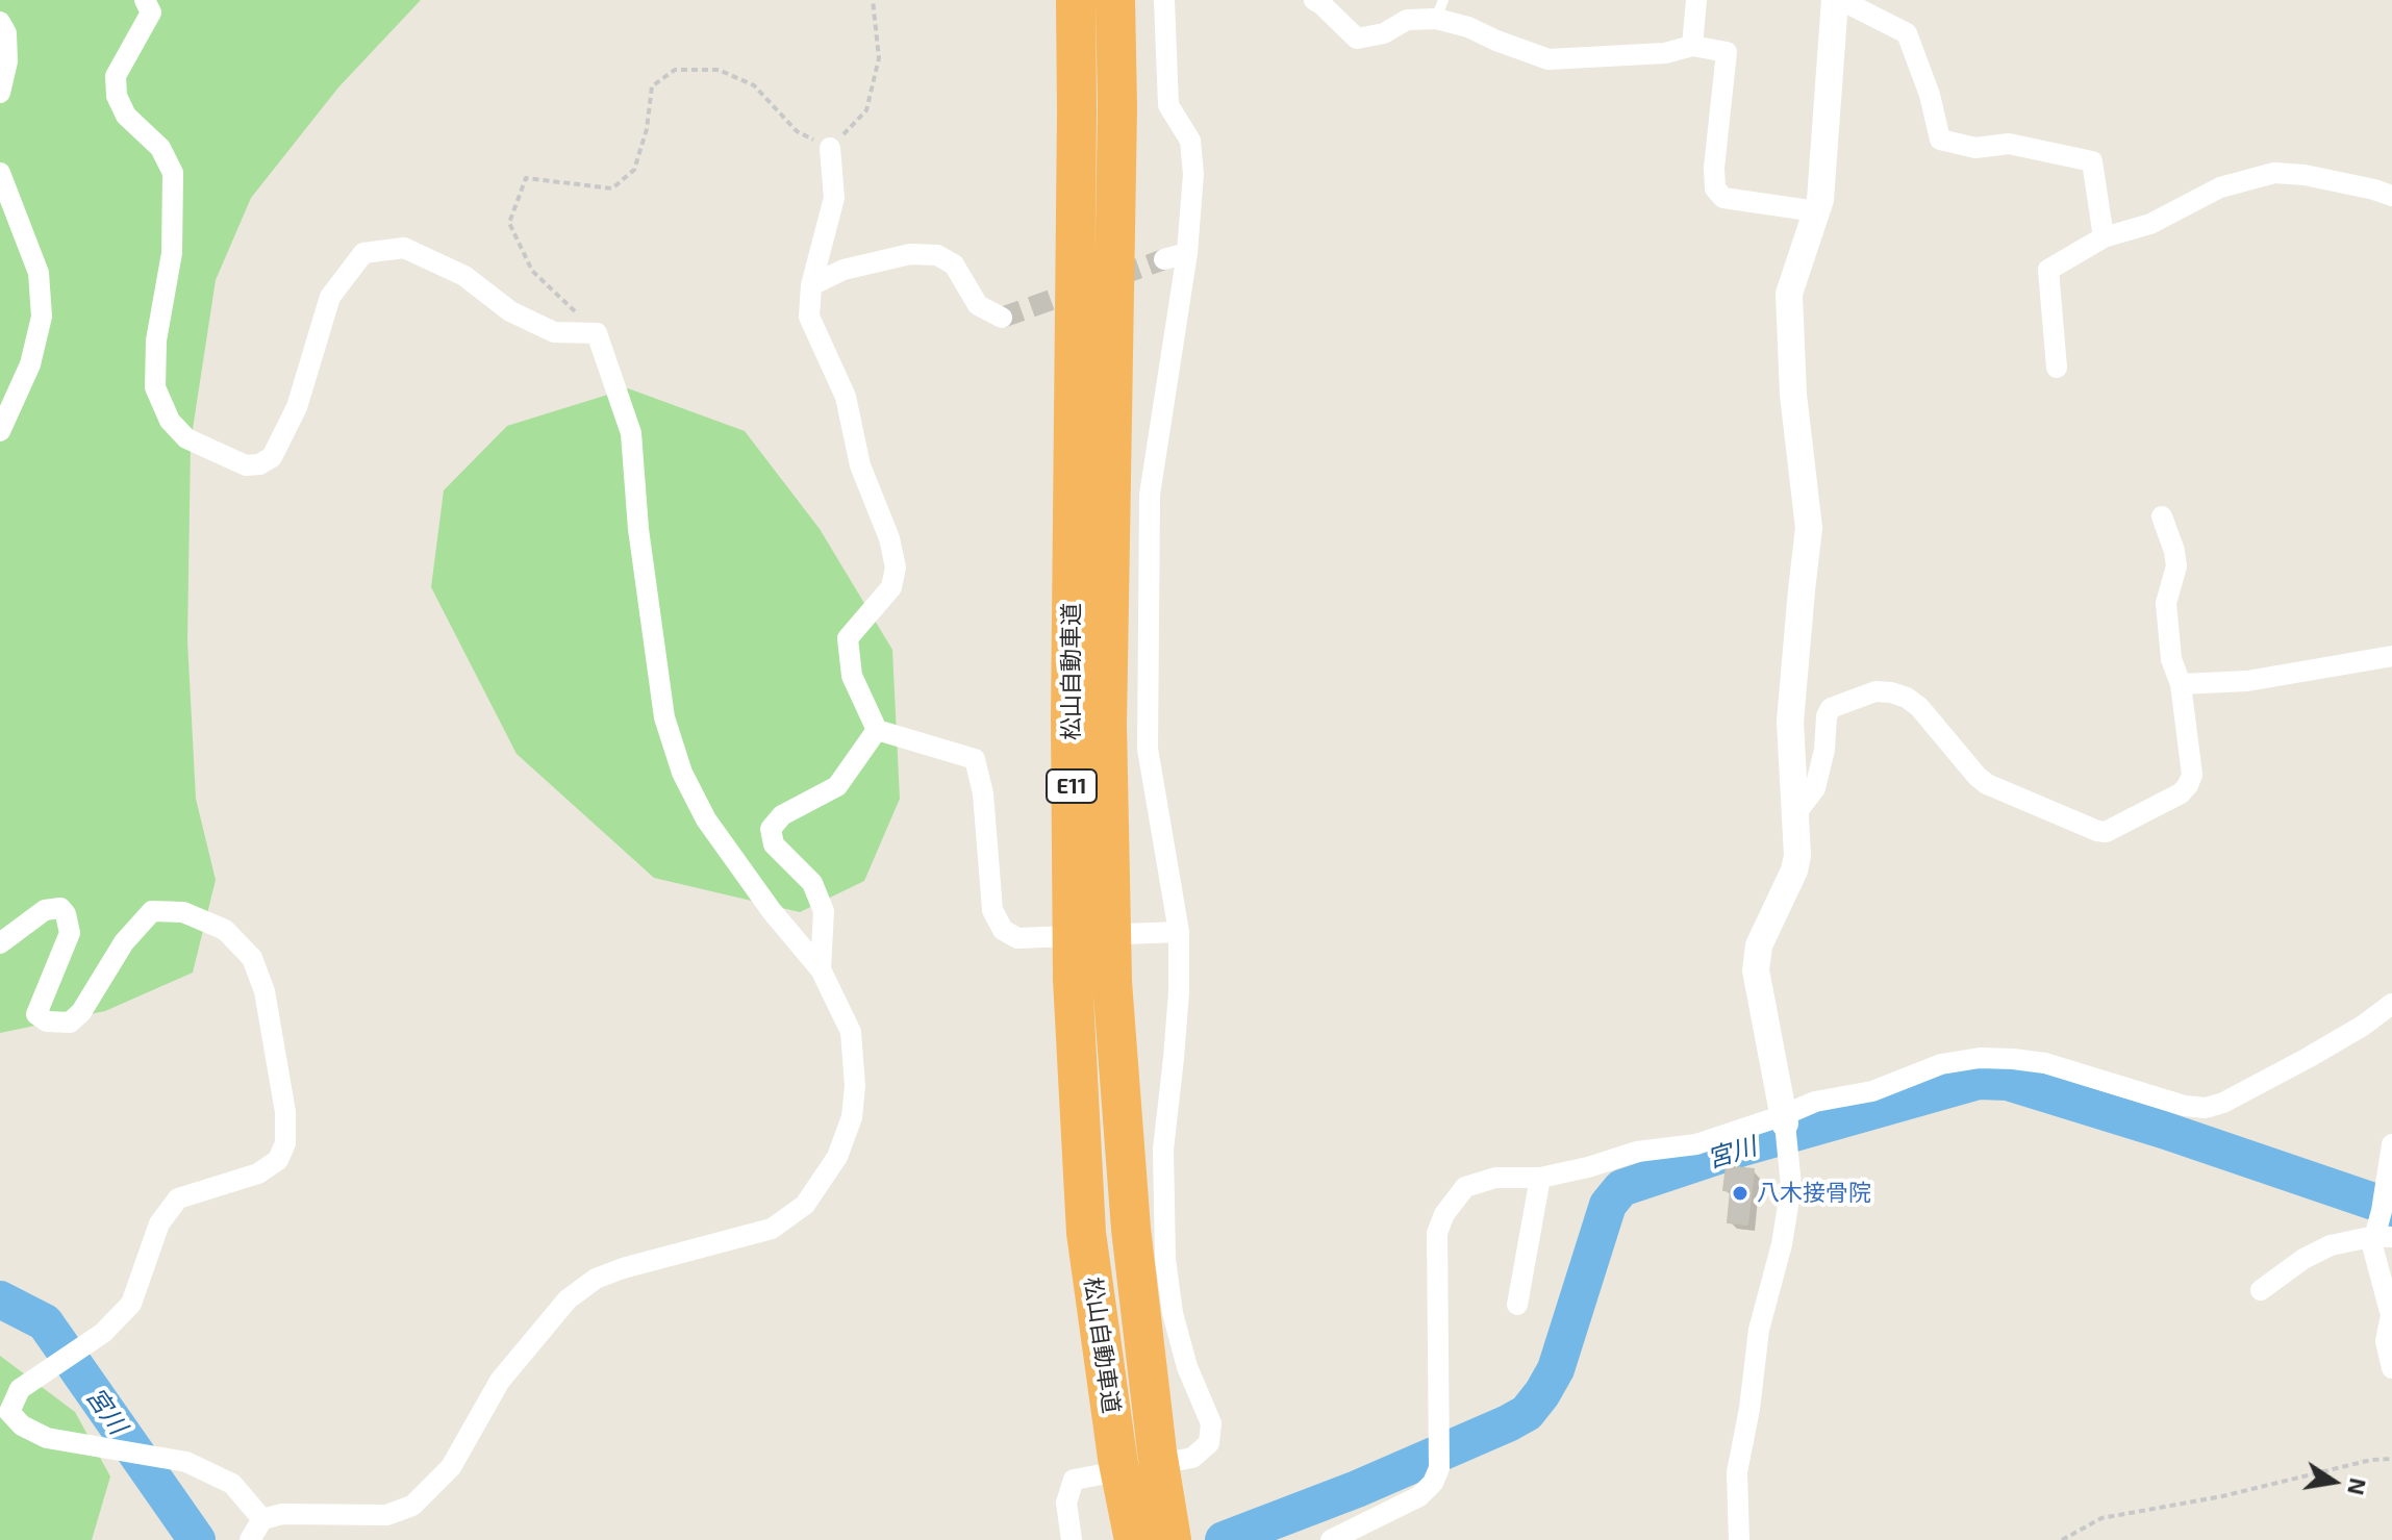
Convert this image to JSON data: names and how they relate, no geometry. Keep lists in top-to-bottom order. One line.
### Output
{"streets":{"highway":["松山自動車道","E11"]},"water":["宮川"],"places":["八木接骨院"],"north":"right"}
